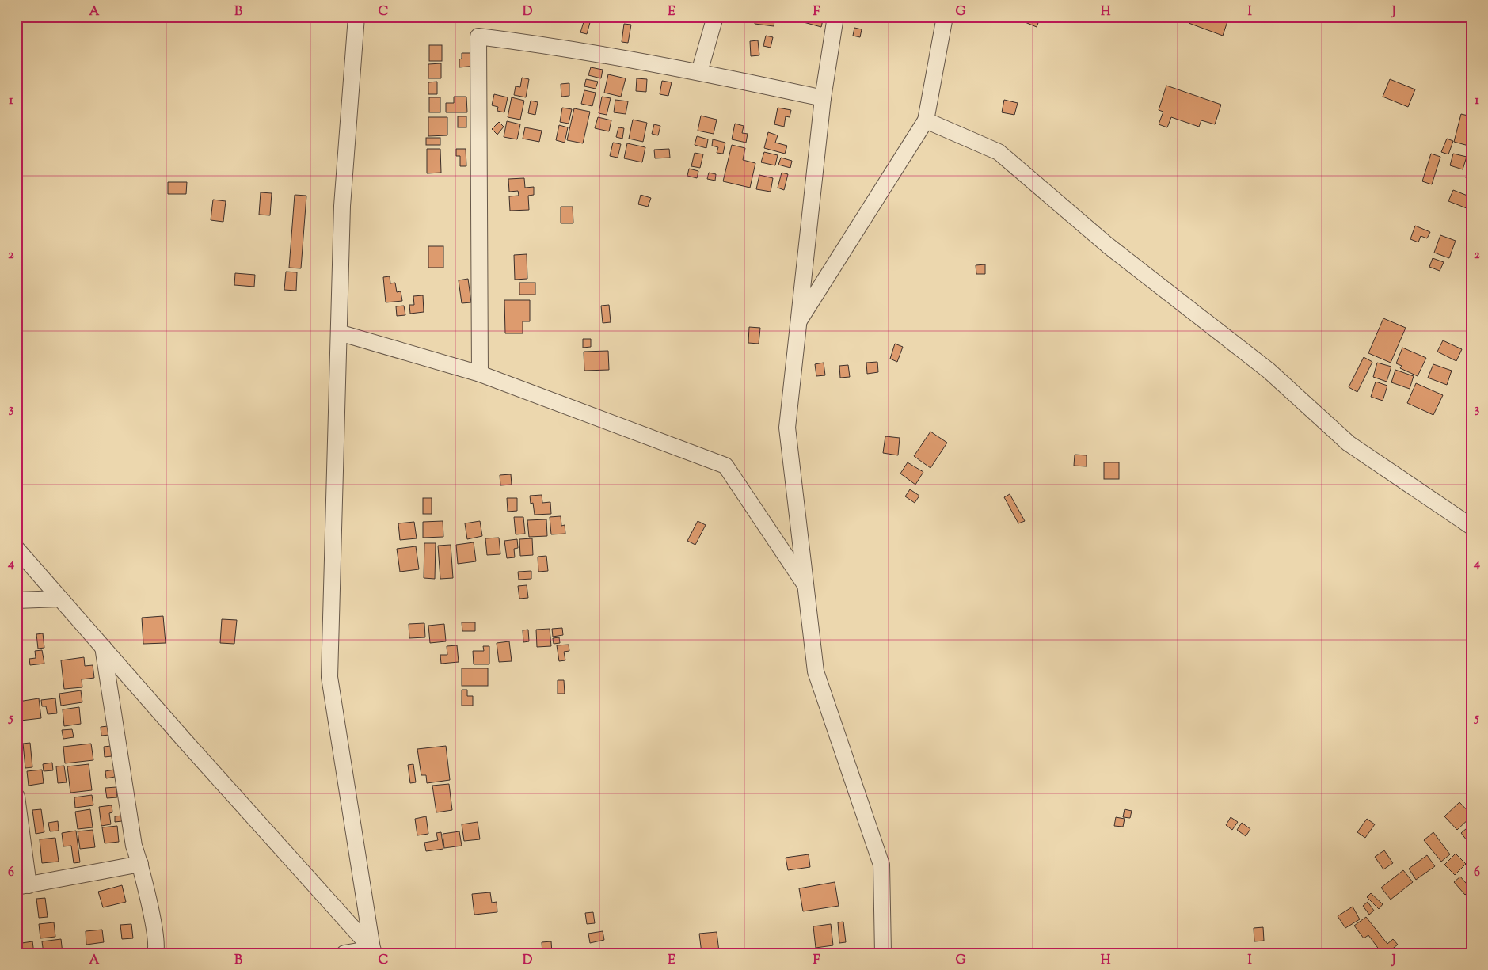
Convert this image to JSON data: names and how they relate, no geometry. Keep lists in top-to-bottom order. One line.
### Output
{"grid":{"columns":["A","B","C","D","E","F","G","H","I","J"],"rows":["1","2","3","4","5","6"]}}
